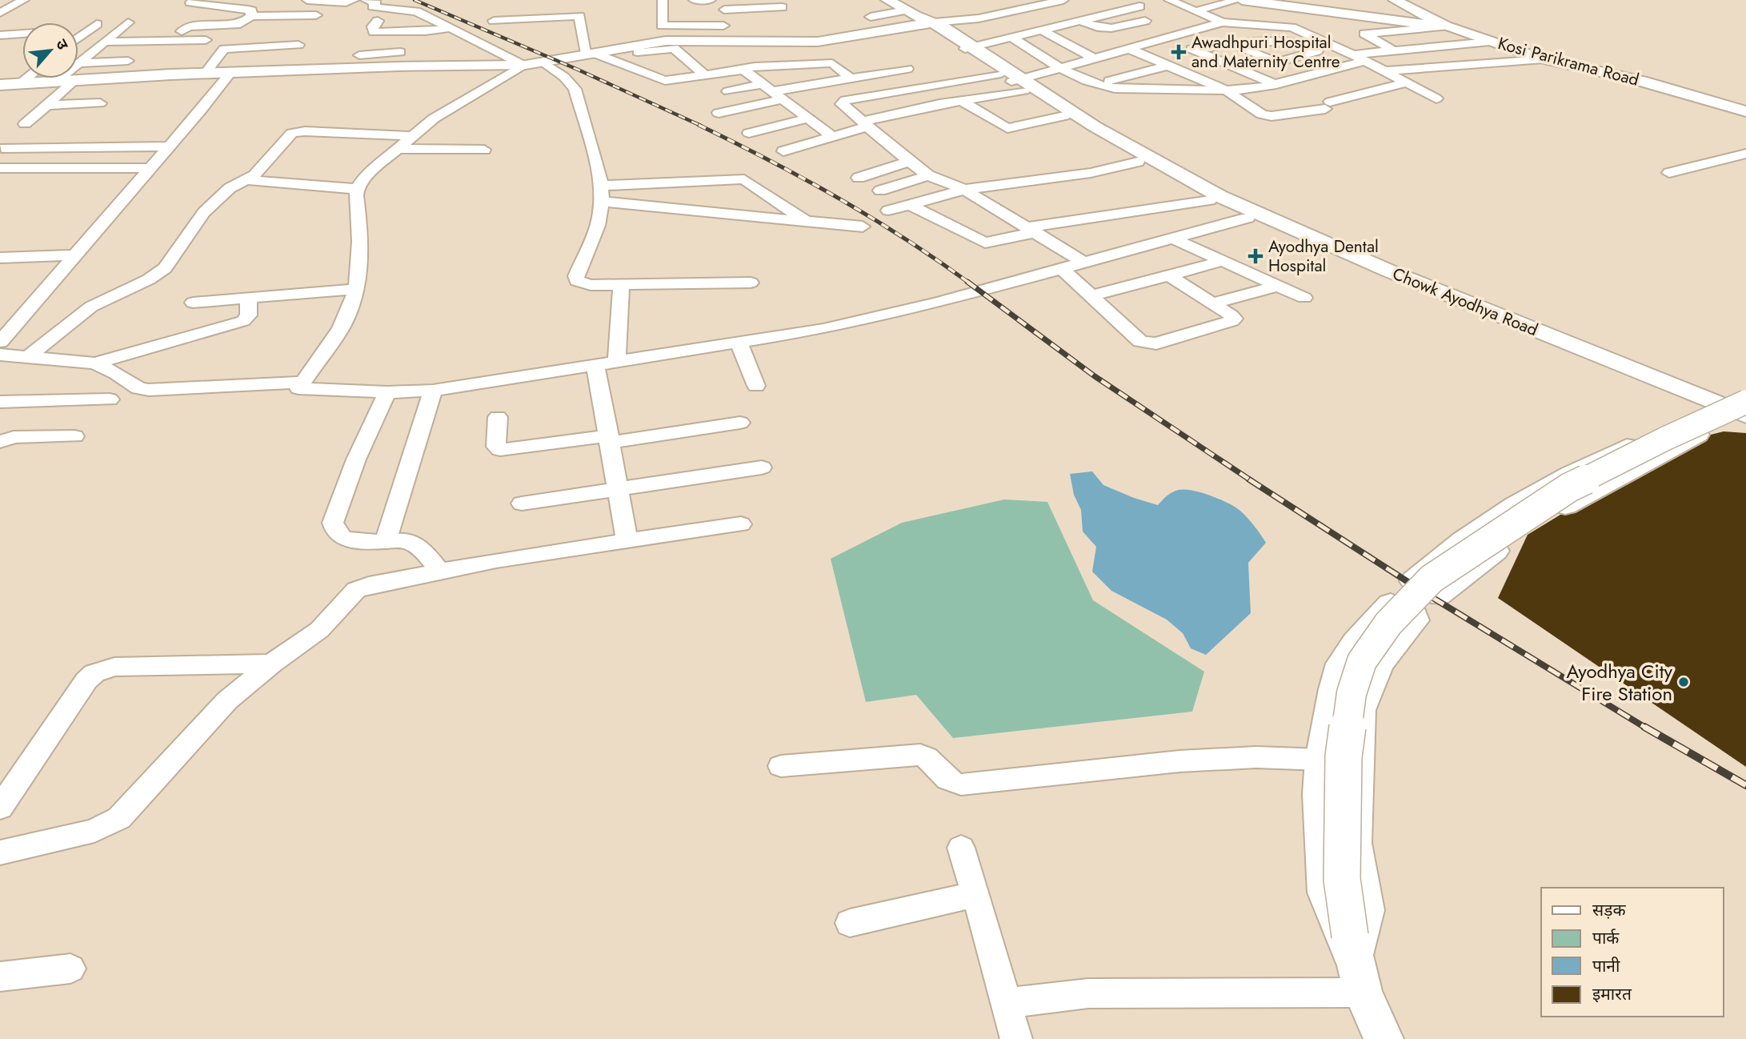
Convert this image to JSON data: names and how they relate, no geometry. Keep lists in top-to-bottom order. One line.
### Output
{"streets":{"main road":["Kosi Parikrama Road","Chowk Ayodhya Road"]},"places":{"health":["Awadhpuri Hospital and Maternity Centre","Ayodhya Dental Hospital"],"other":["Ayodhya City Fire Station"]},"legend":["सड़क","पार्क","पानी","इमारत"],"north":"top right"}
